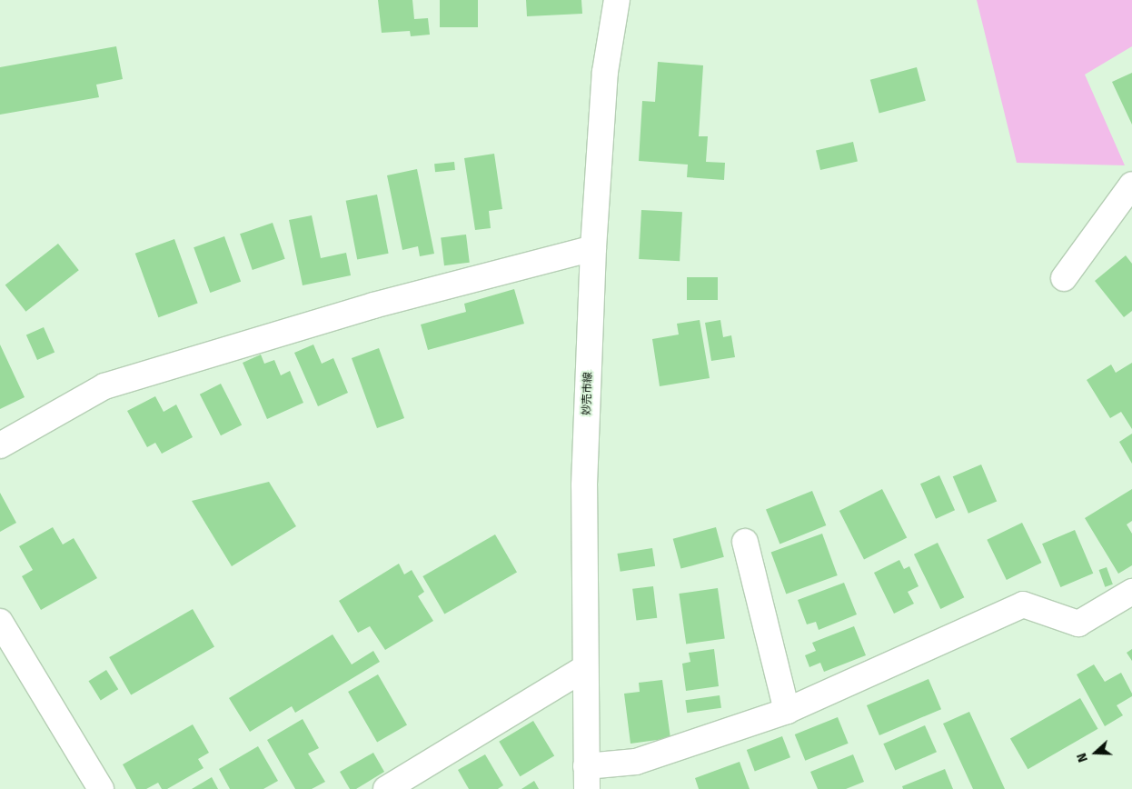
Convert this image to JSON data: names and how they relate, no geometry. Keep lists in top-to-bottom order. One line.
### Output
{"streets":{"street":["妙売市線"]},"north":"left"}
